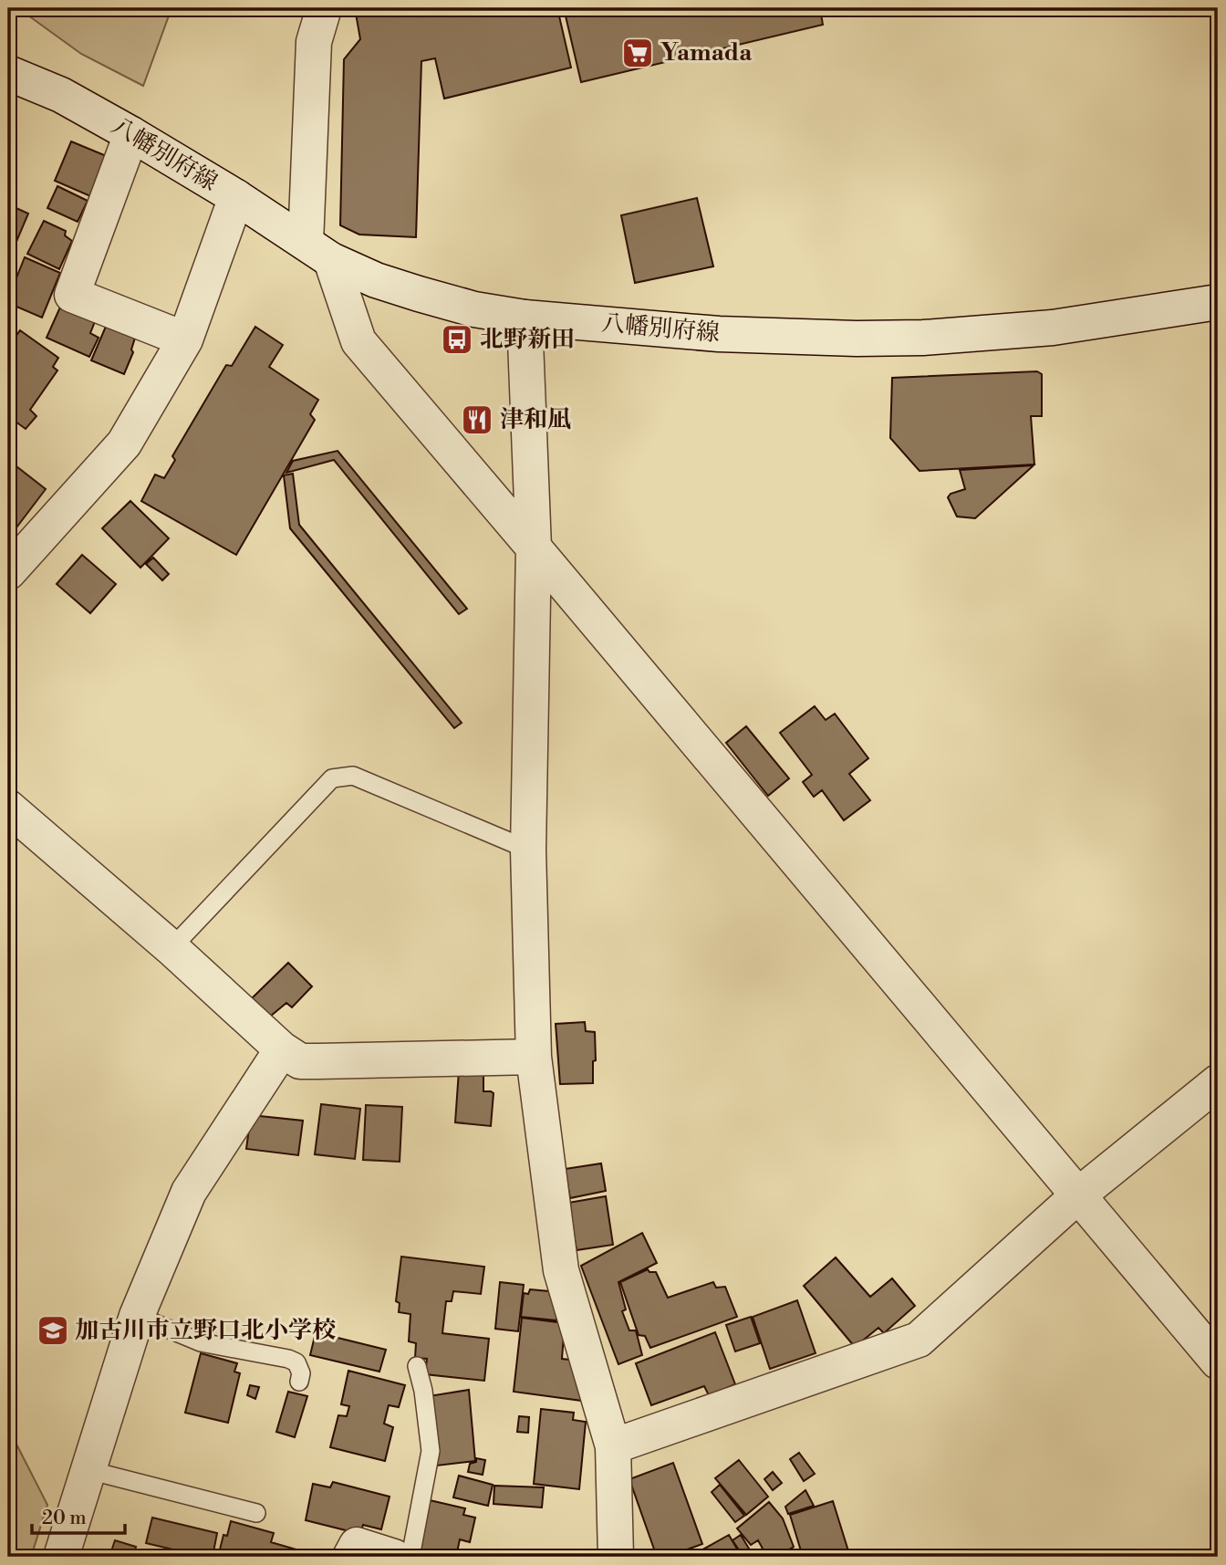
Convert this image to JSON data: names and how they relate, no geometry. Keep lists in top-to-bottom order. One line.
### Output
{"streets":{"street":["八幡別府線"]},"places":{"supermarket":["Yamada"],"bus stop":["北野新田"],"restaurant":["津和凪"],"school or university":["加古川市立野口北小学校"]},"scale_bar":"20 m"}
